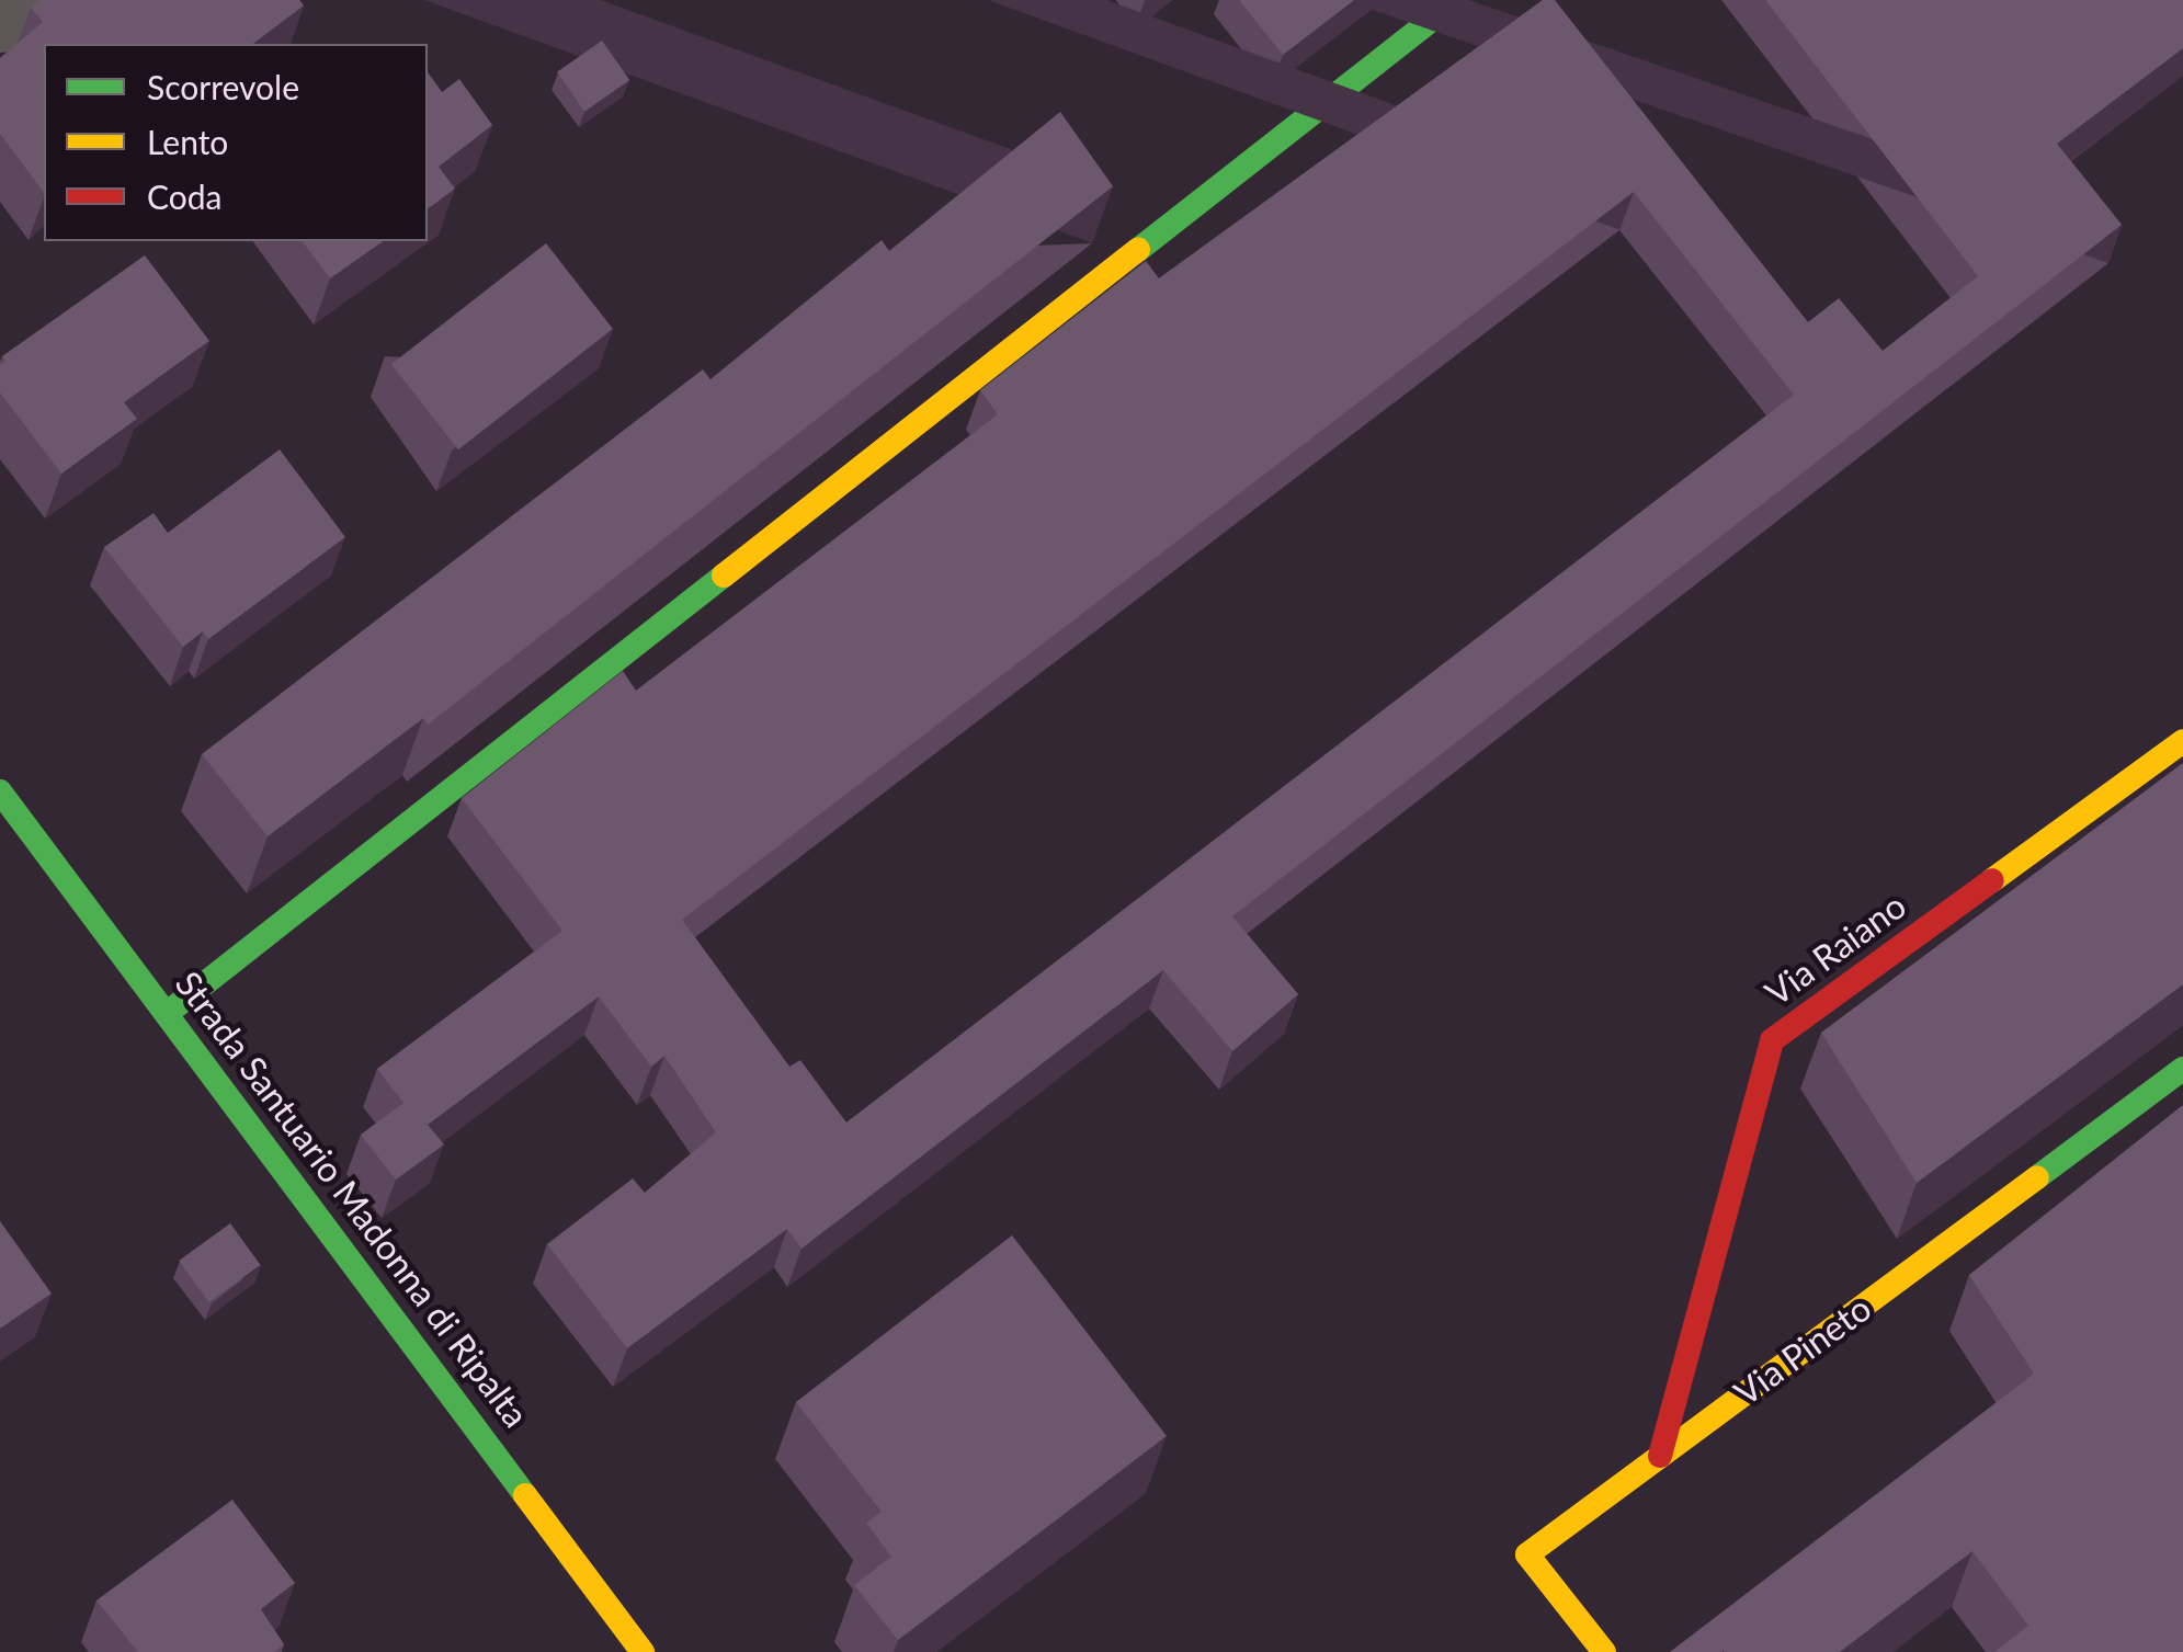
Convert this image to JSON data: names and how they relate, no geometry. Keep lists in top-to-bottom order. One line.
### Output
{"streets":{"street":["Via Raiano","Strada Santuario Madonna di Ripalta","Via Pineto"]},"crossings":[["Via Raiano","Via Pineto"]],"legend":["Scorrevole","Lento","Coda"]}
